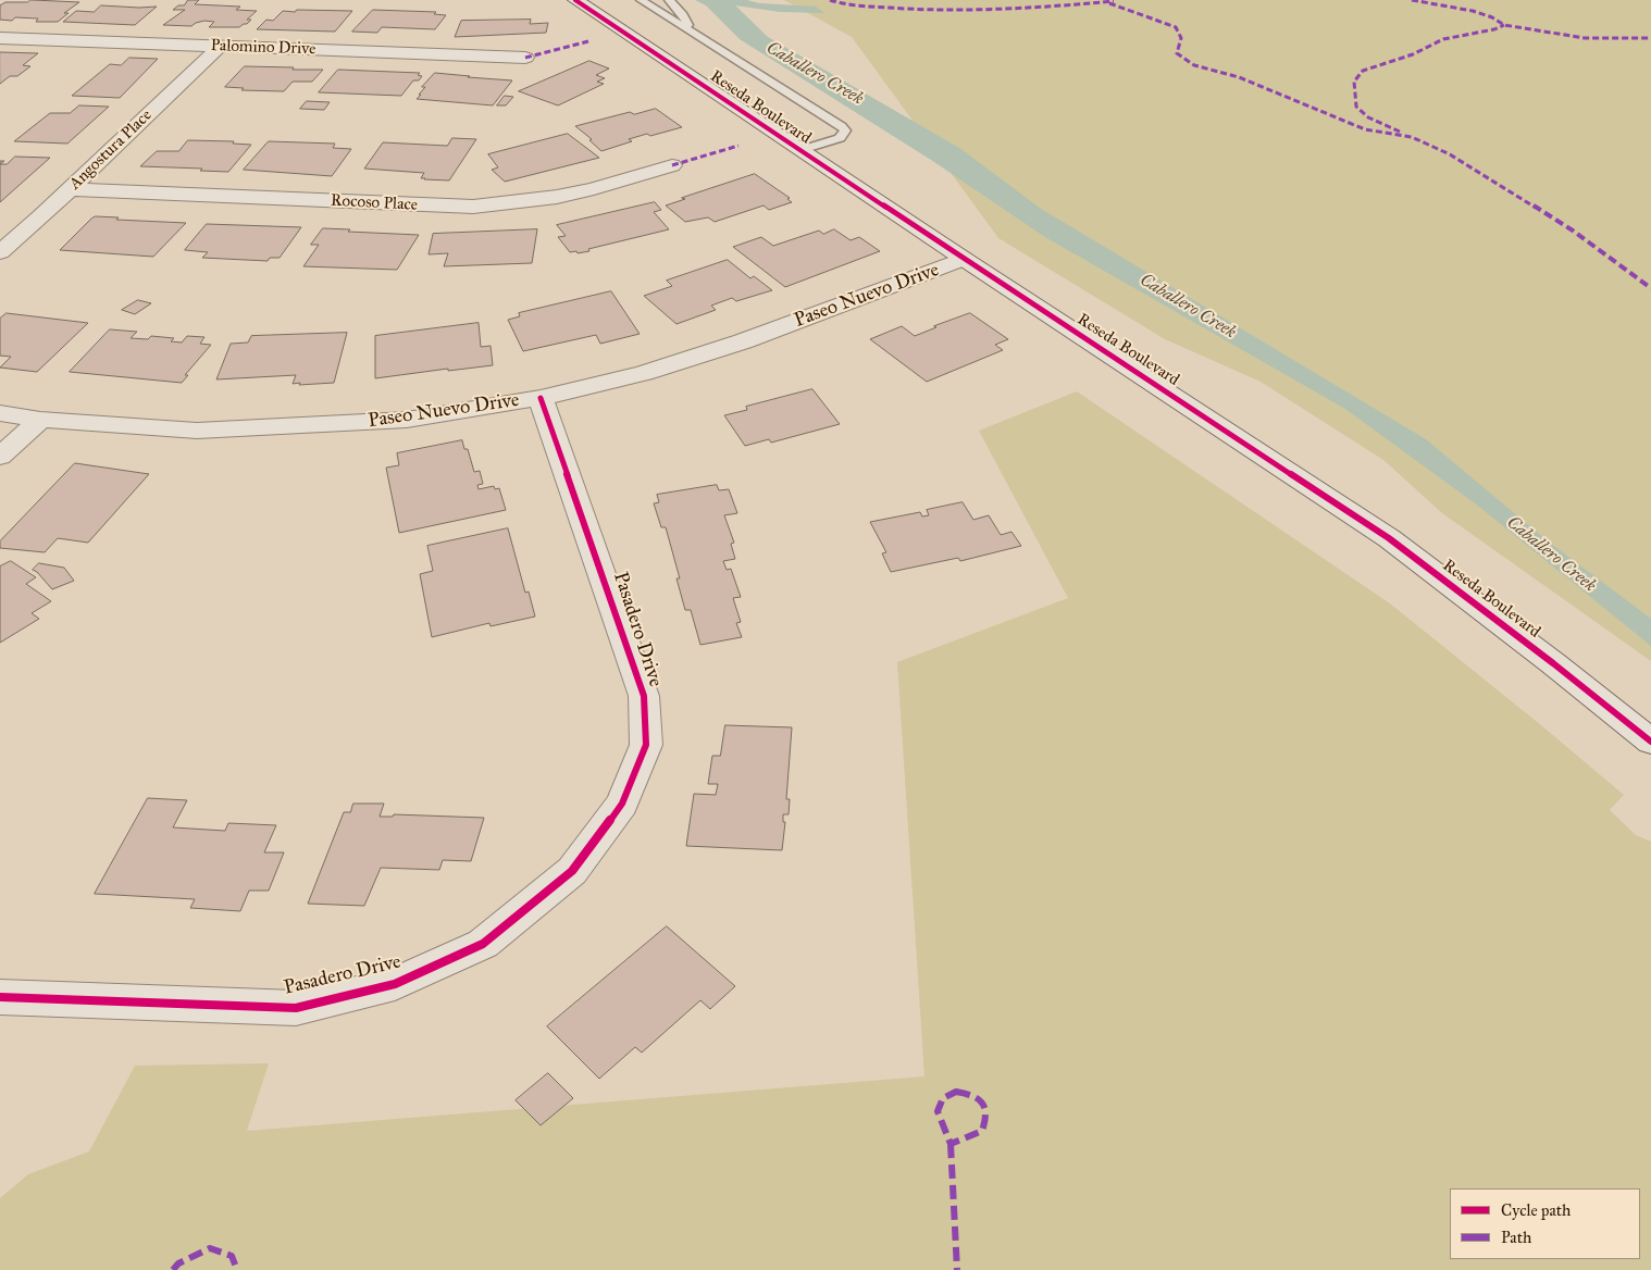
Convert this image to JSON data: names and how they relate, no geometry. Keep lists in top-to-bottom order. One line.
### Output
{"streets":{"street":["Palomino Drive","Reseda Boulevard","Angostura Place","Rocoso Place","Paseo Nuevo Drive","Pasadero Drive"]},"crossings":[["Palomino Drive","Angostura Place"],["Reseda Boulevard","Paseo Nuevo Drive"],["Angostura Place","Rocoso Place"],["Paseo Nuevo Drive","Pasadero Drive"]],"water":["Caballero Creek"],"legend":["Cycle path","Path"]}
